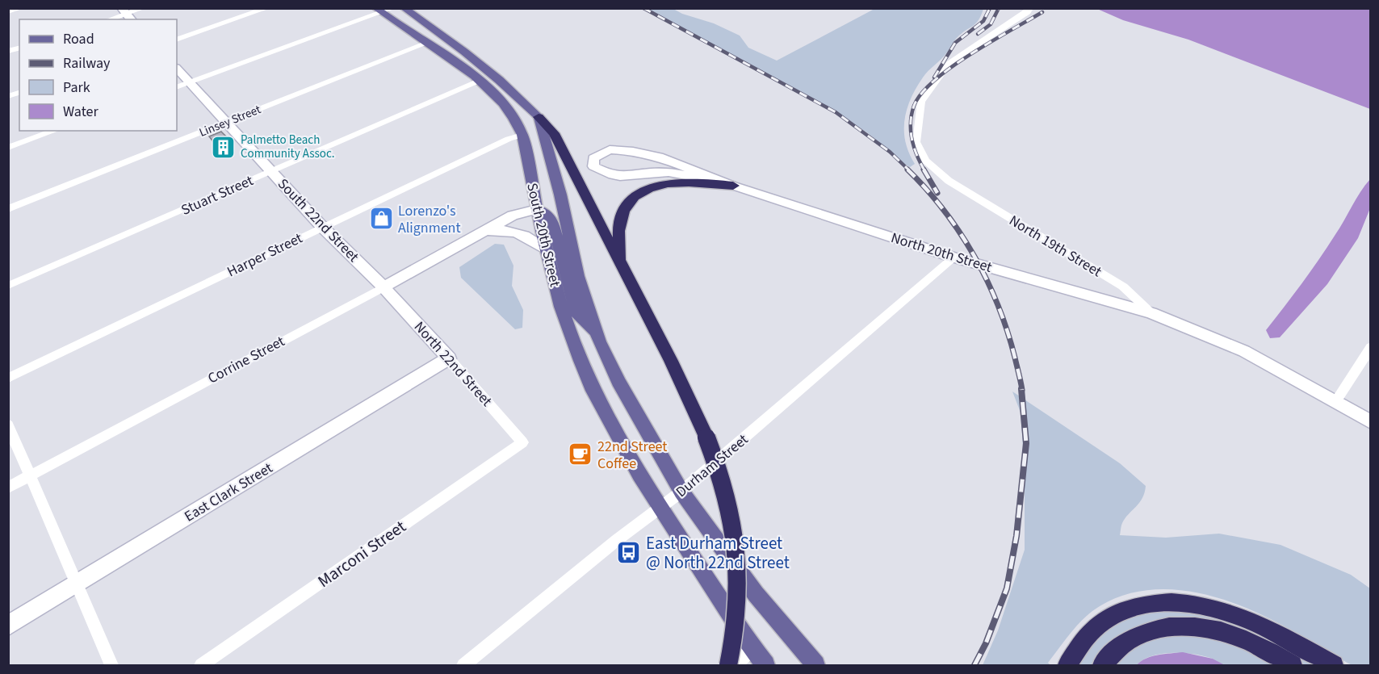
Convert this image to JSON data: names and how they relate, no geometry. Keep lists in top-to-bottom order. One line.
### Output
{"streets":{"main road":["South 20th Street"],"street":["Linsey Street","Stuart Street","South 22nd Street","North 19th Street","North 20th Street","Harper Street","Corrine Street","North 22nd Street","Durham Street","East Clark Street","Marconi Street"]},"crossings":[["Linsey Street","South 22nd Street"],["Linsey Street","South 20th Street"],["Stuart Street","South 22nd Street"],["Stuart Street","South 20th Street"],["South 22nd Street","Harper Street"],["South 22nd Street","Corrine Street"],["South 22nd Street","North 22nd Street"],["South 20th Street","Harper Street"],["South 20th Street","Corrine Street"],["South 20th Street","Durham Street"],["North 19th Street","North 20th Street"],["North 20th Street","Durham Street"],["Corrine Street","North 22nd Street"],["North 22nd Street","East Clark Street"],["North 22nd Street","Marconi Street"]],"places":{"building":["Palmetto Beach Community Assoc."],"shop":["Lorenzo's Alignment"],"cafe":["22nd Street Coffee"],"bus stop":["East Durham Street @ North 22nd Street"]},"legend":["Road","Railway","Park","Water"]}
